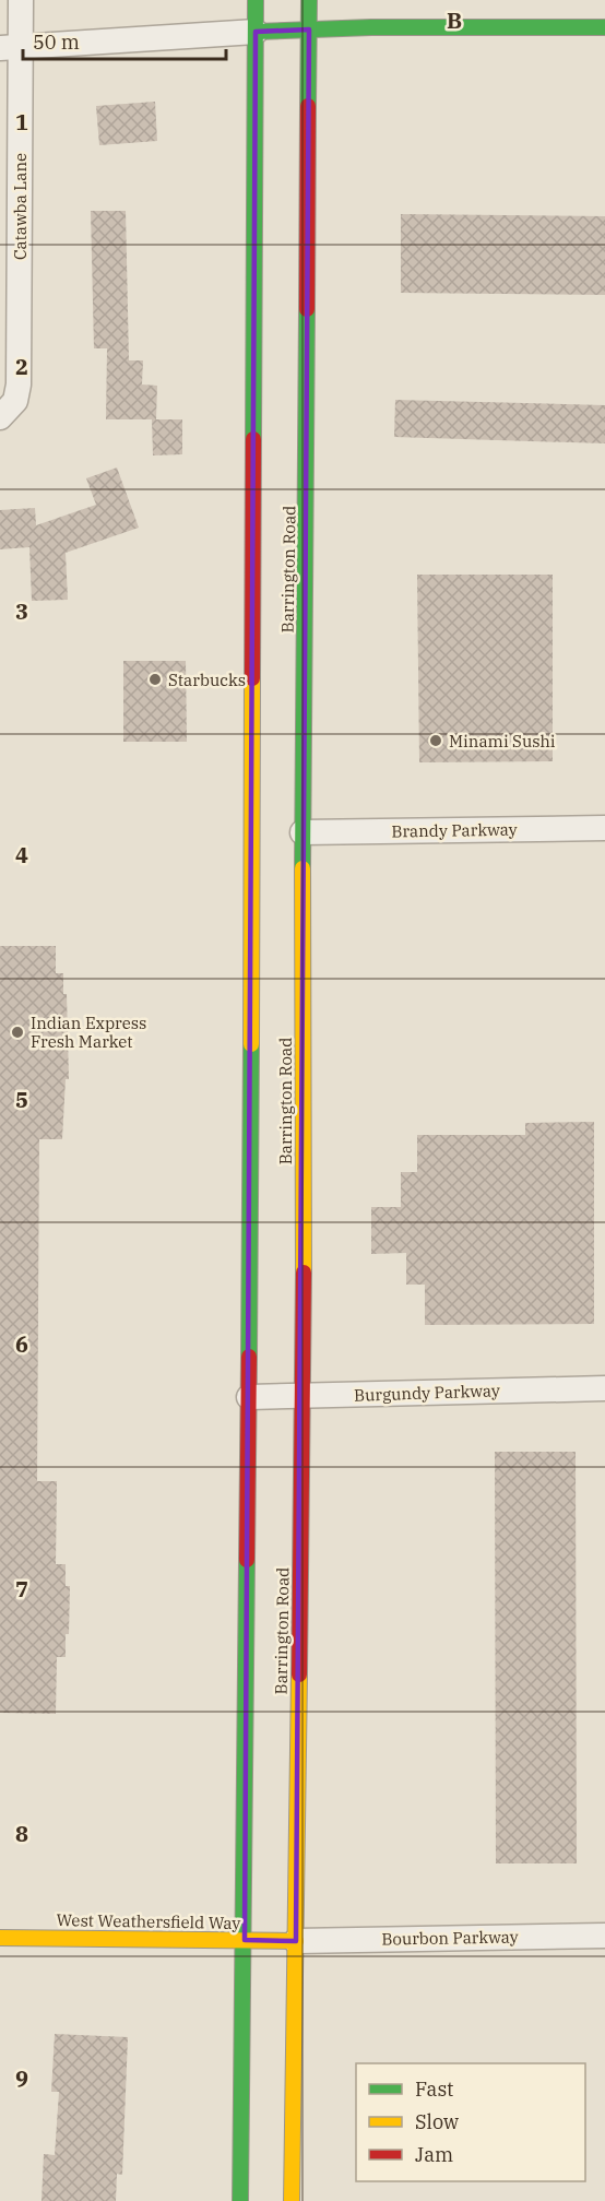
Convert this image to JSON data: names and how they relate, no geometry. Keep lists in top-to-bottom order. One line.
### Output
{"streets":{"main road":["Barrington Road","West Weathersfield Way"],"street":["Catawba Lane","Brandy Parkway","Burgundy Parkway","Bourbon Parkway"]},"crossings":[["Barrington Road","Brandy Parkway"],["Barrington Road","Burgundy Parkway"],["Barrington Road","West Weathersfield Way"],["Barrington Road","Bourbon Parkway"],["West Weathersfield Way","Bourbon Parkway"]],"places":["Starbucks","Minami Sushi","Indian Express Fresh Market"],"legend":["Fast","Slow","Jam"],"scale_bar":"50 m","grid":{"columns":["B"],"rows":["1","2","3","4","5","6","7","8","9"]}}
